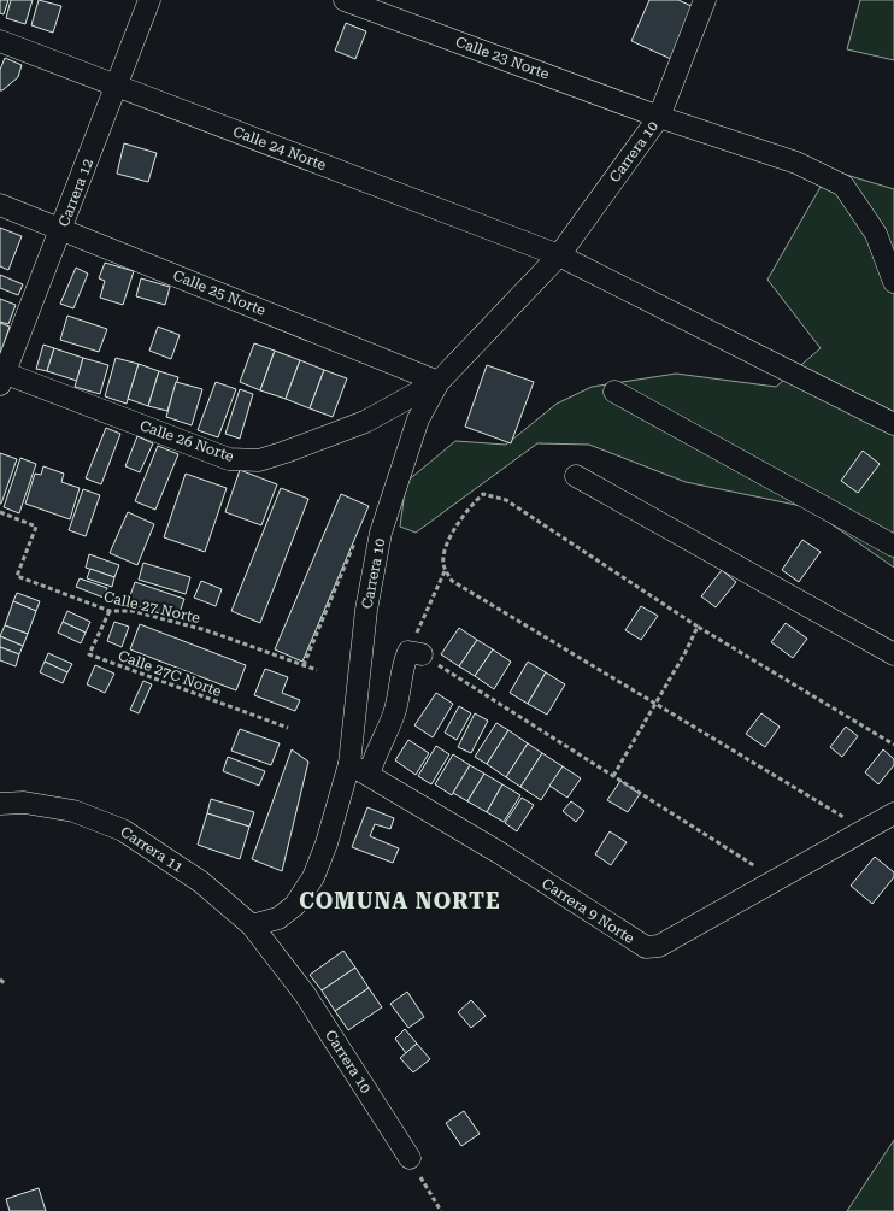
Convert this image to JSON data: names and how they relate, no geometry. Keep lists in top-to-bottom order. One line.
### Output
{"streets":{"street":["Calle 23 Norte","Calle 24 Norte","Carrera 10","Carrera 12","Calle 25 Norte","Calle 26 Norte","Carrera 11","Carrera 9 Norte"],"path":["Calle 27 Norte","Calle 27C Norte"]},"crossings":[["Calle 23 Norte","Carrera 10"],["Calle 24 Norte","Carrera 10"],["Calle 24 Norte","Carrera 12"],["Carrera 10","Calle 25 Norte"],["Carrera 10","Calle 26 Norte"],["Carrera 10","Carrera 11"],["Carrera 10","Carrera 9 Norte"],["Carrera 12","Calle 25 Norte"],["Carrera 12","Calle 26 Norte"],["Calle 25 Norte","Calle 26 Norte"],["Calle 27 Norte","Calle 27C Norte"]],"districts":["COMUNA NORTE"]}
